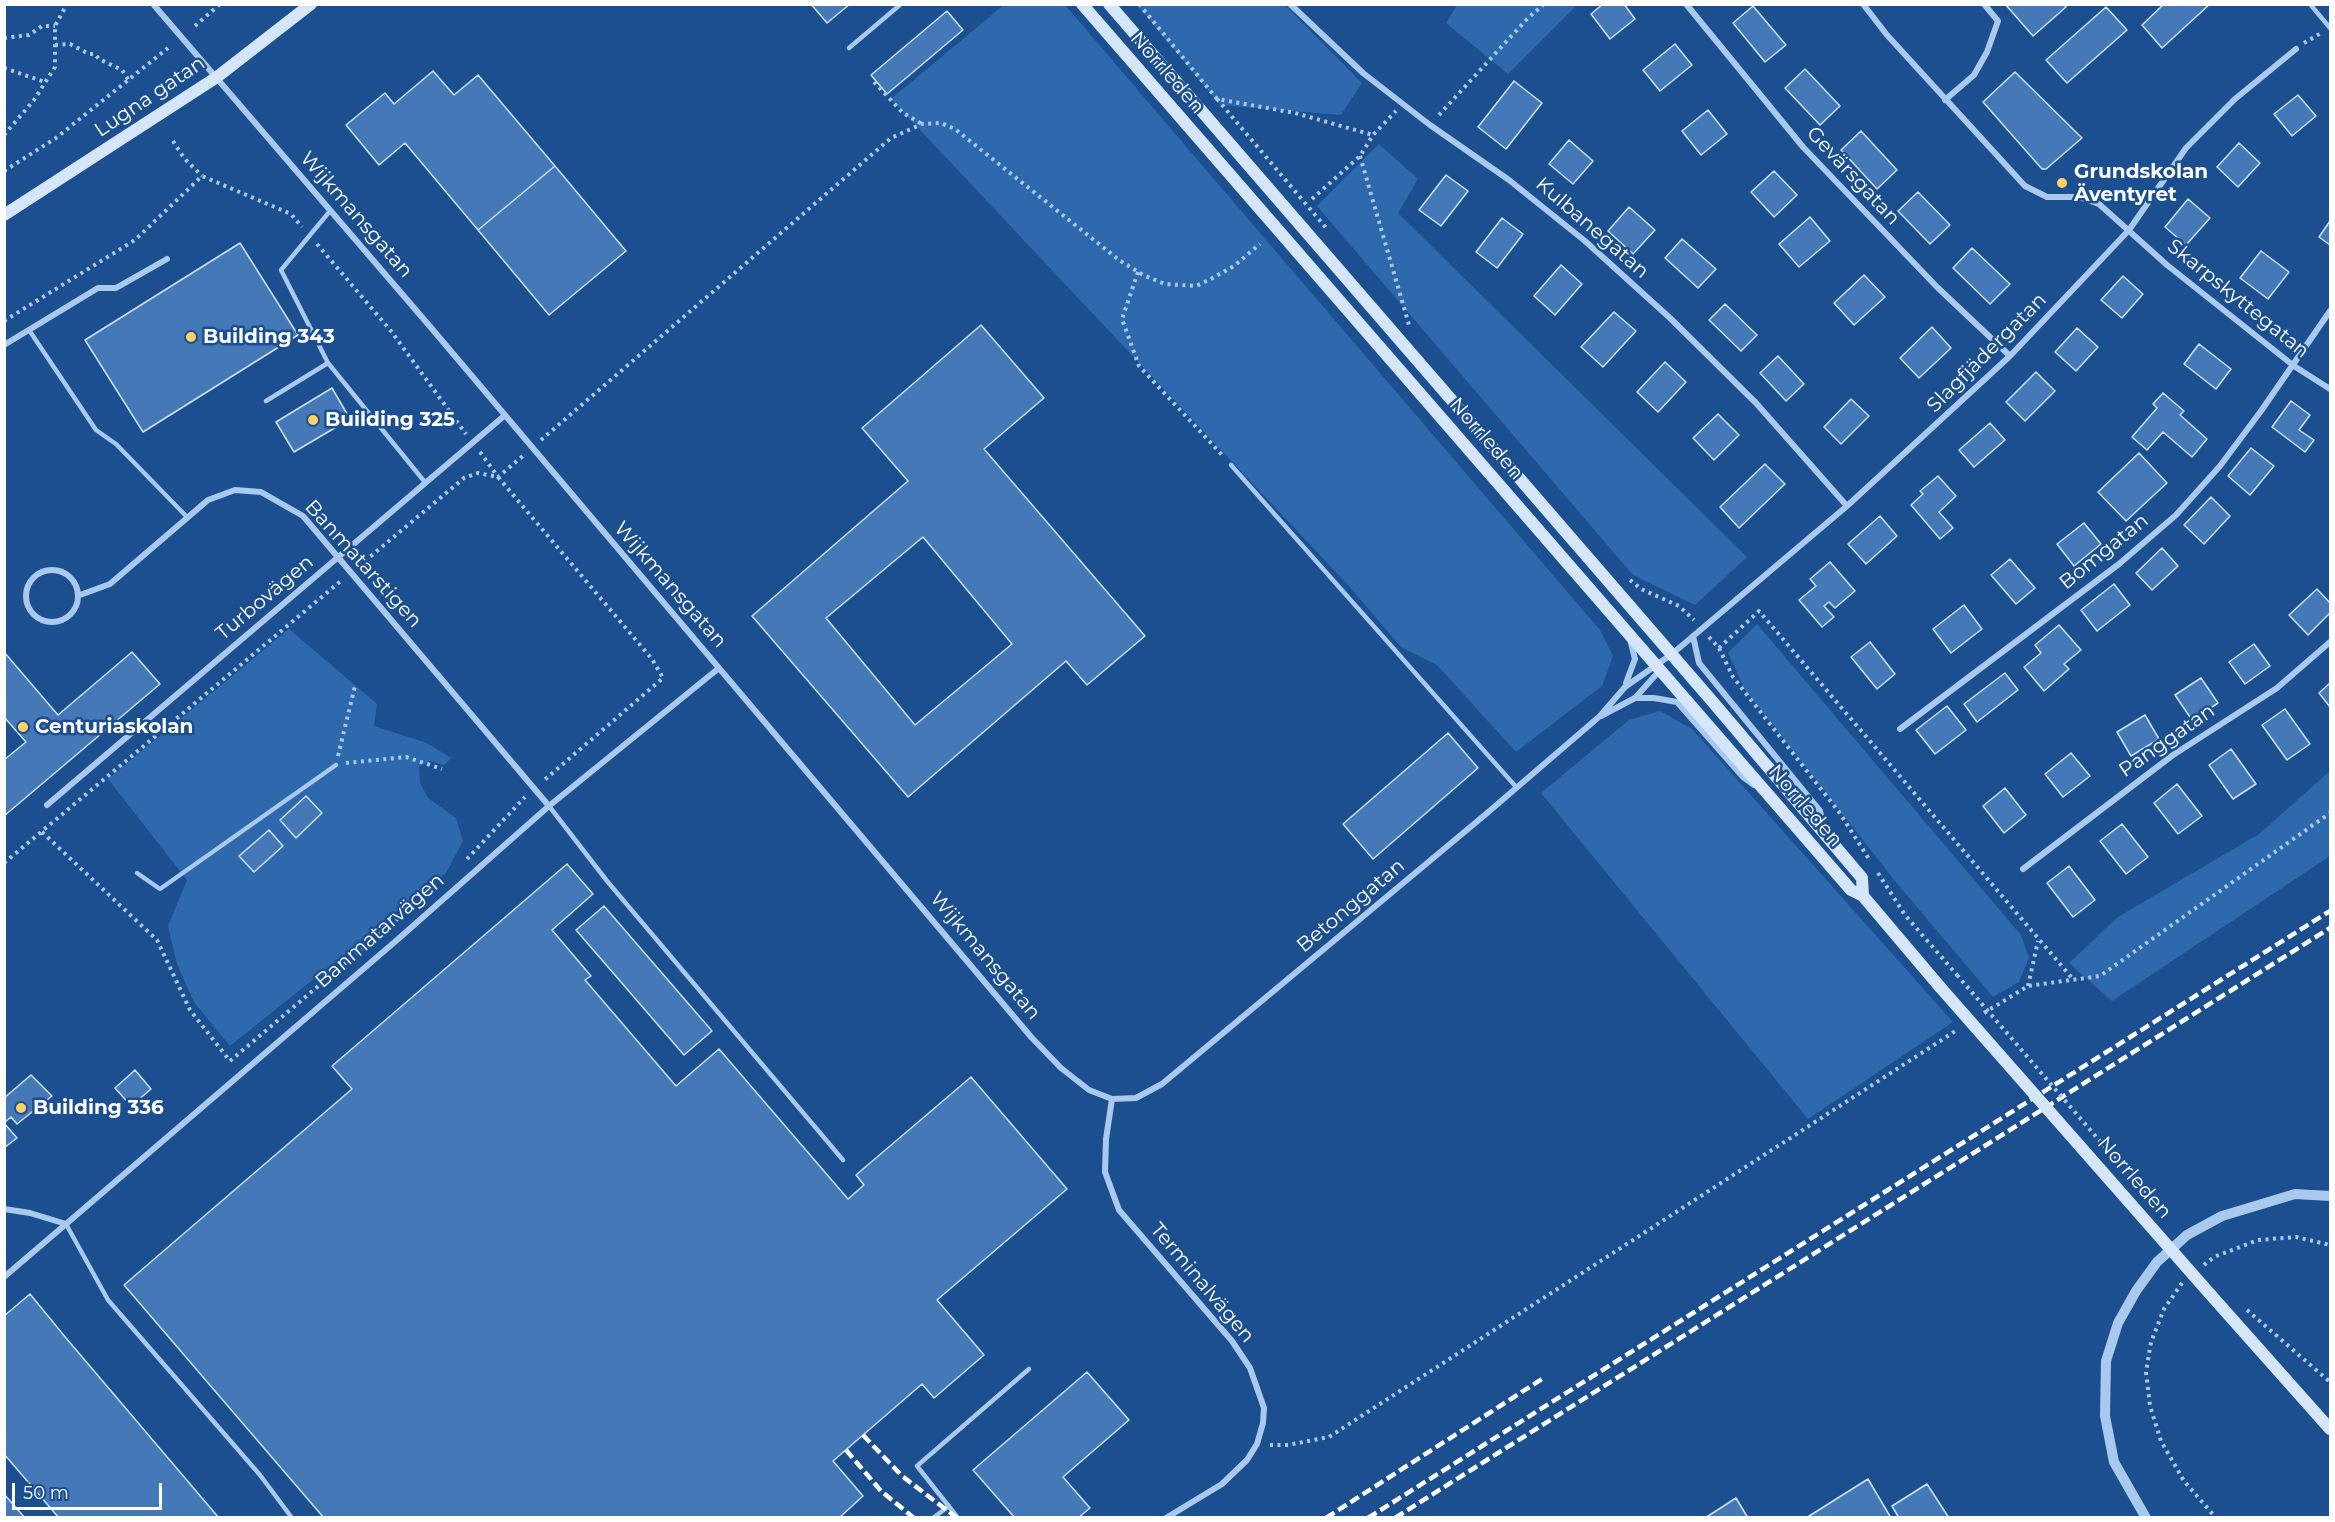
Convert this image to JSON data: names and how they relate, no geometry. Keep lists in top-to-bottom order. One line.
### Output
{"streets":{"main road":["Norrleden","Lugna gatan"],"street":["Gevärsgatan","Wijkmansgatan","Kulbanegatan","Skarpskyttegatan","Slagfjädergatan","Bomgatan","Banmatarstigen","Turbovägen","Panggatan","Betonggatan","Banmatarvägen","Terminalvägen"]},"crossings":[["Norrleden","Slagfjädergatan"],["Norrleden","Betonggatan"],["Lugna gatan","Wijkmansgatan"],["Gevärsgatan","Slagfjädergatan"],["Wijkmansgatan","Turbovägen"],["Wijkmansgatan","Betonggatan"],["Wijkmansgatan","Banmatarvägen"],["Wijkmansgatan","Terminalvägen"],["Kulbanegatan","Slagfjädergatan"],["Skarpskyttegatan","Slagfjädergatan"],["Skarpskyttegatan","Bomgatan"],["Slagfjädergatan","Betonggatan"],["Banmatarstigen","Turbovägen"],["Banmatarstigen","Banmatarvägen"],["Betonggatan","Terminalvägen"]],"places":["Grundskolan Äventyret","Building 343","Building 325","Centuriaskolan","Building 336"],"scale_bar":"50 m"}
